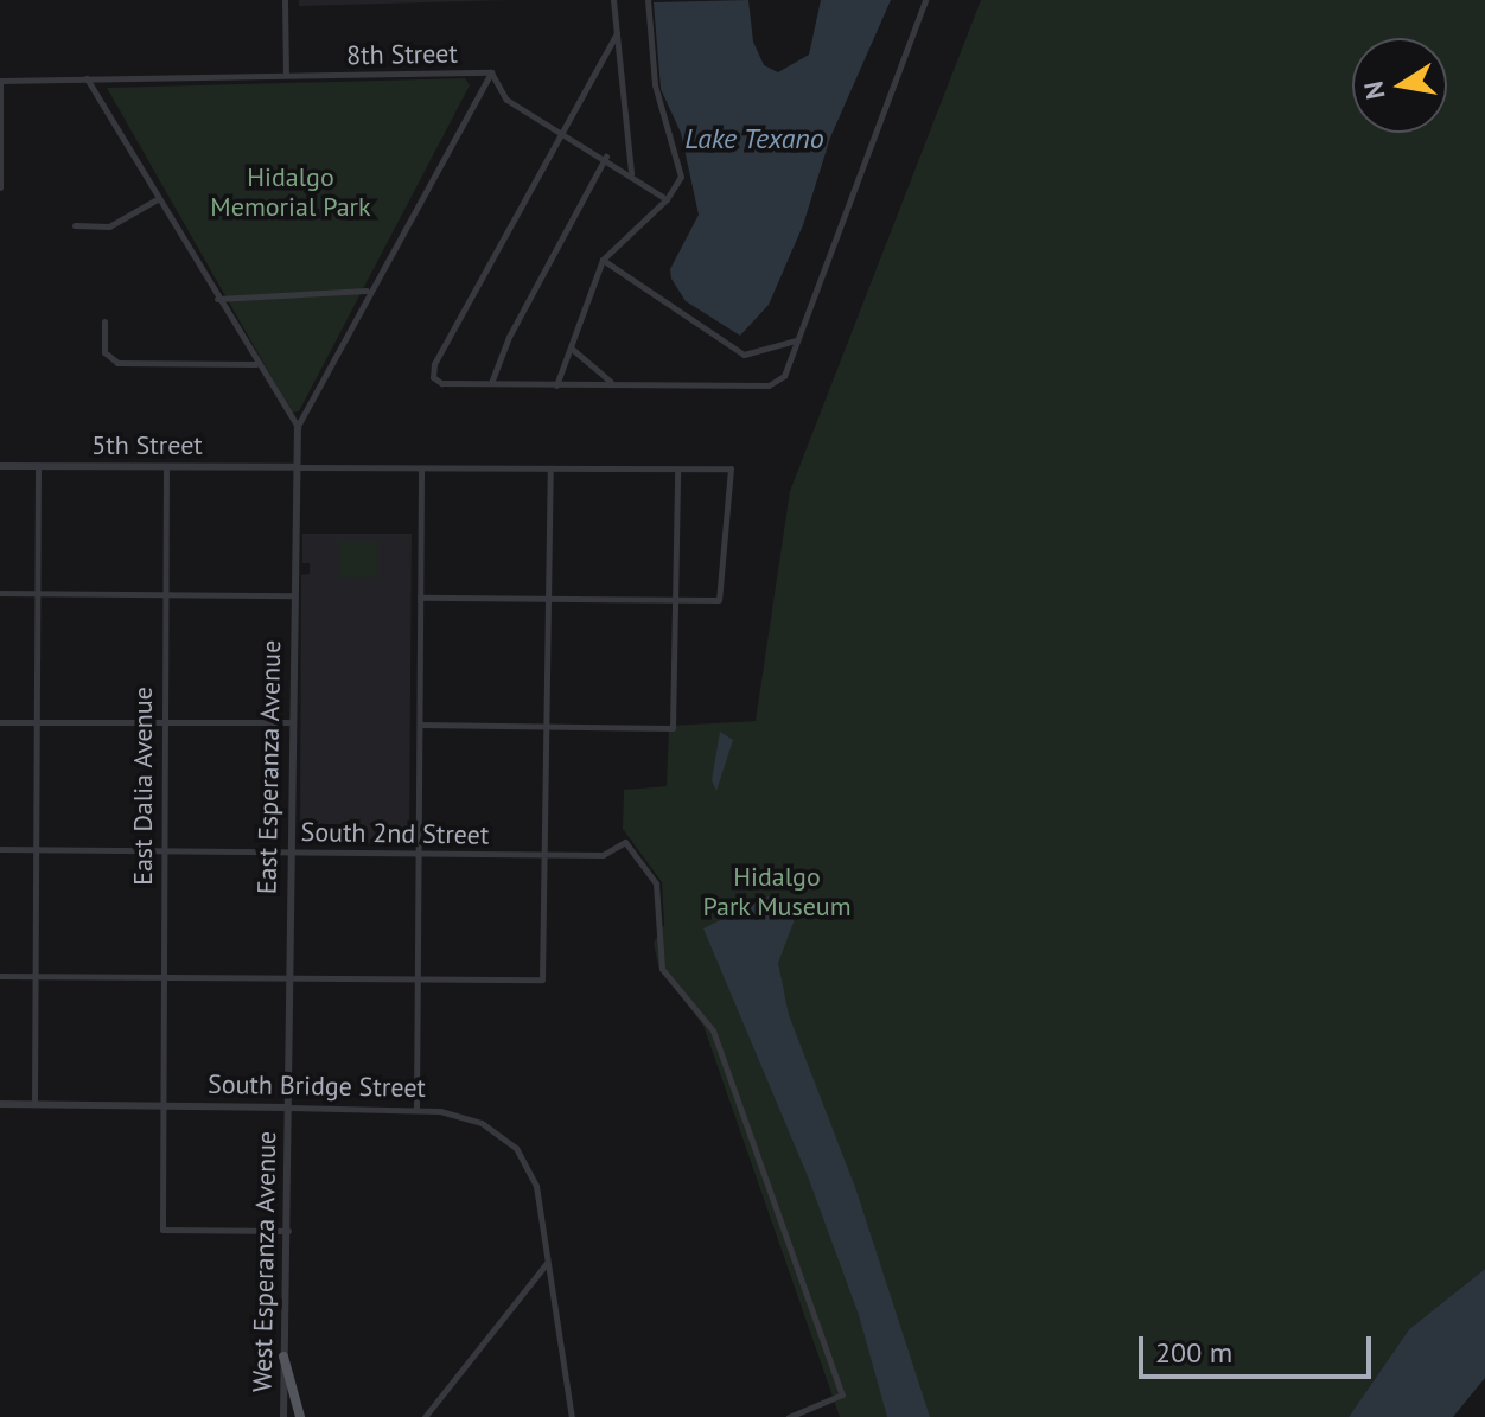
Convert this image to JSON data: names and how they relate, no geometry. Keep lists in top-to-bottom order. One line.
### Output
{"streets":{"street":["8th Street","5th Street","East Esperanza Avenue","East Dalia Avenue","South 2nd Street","South Bridge Street","West Esperanza Avenue"]},"crossings":[["5th Street","East Esperanza Avenue"],["5th Street","East Dalia Avenue"],["East Esperanza Avenue","South 2nd Street"],["East Esperanza Avenue","South Bridge Street"],["East Esperanza Avenue","West Esperanza Avenue"],["East Dalia Avenue","South 2nd Street"],["East Dalia Avenue","South Bridge Street"],["East Dalia Avenue","West Esperanza Avenue"],["South Bridge Street","West Esperanza Avenue"]],"water":["Lake Texano"],"parks":["Hidalgo Memorial Park","Hidalgo Park Museum"],"scale_bar":"200 m","north":"left"}
